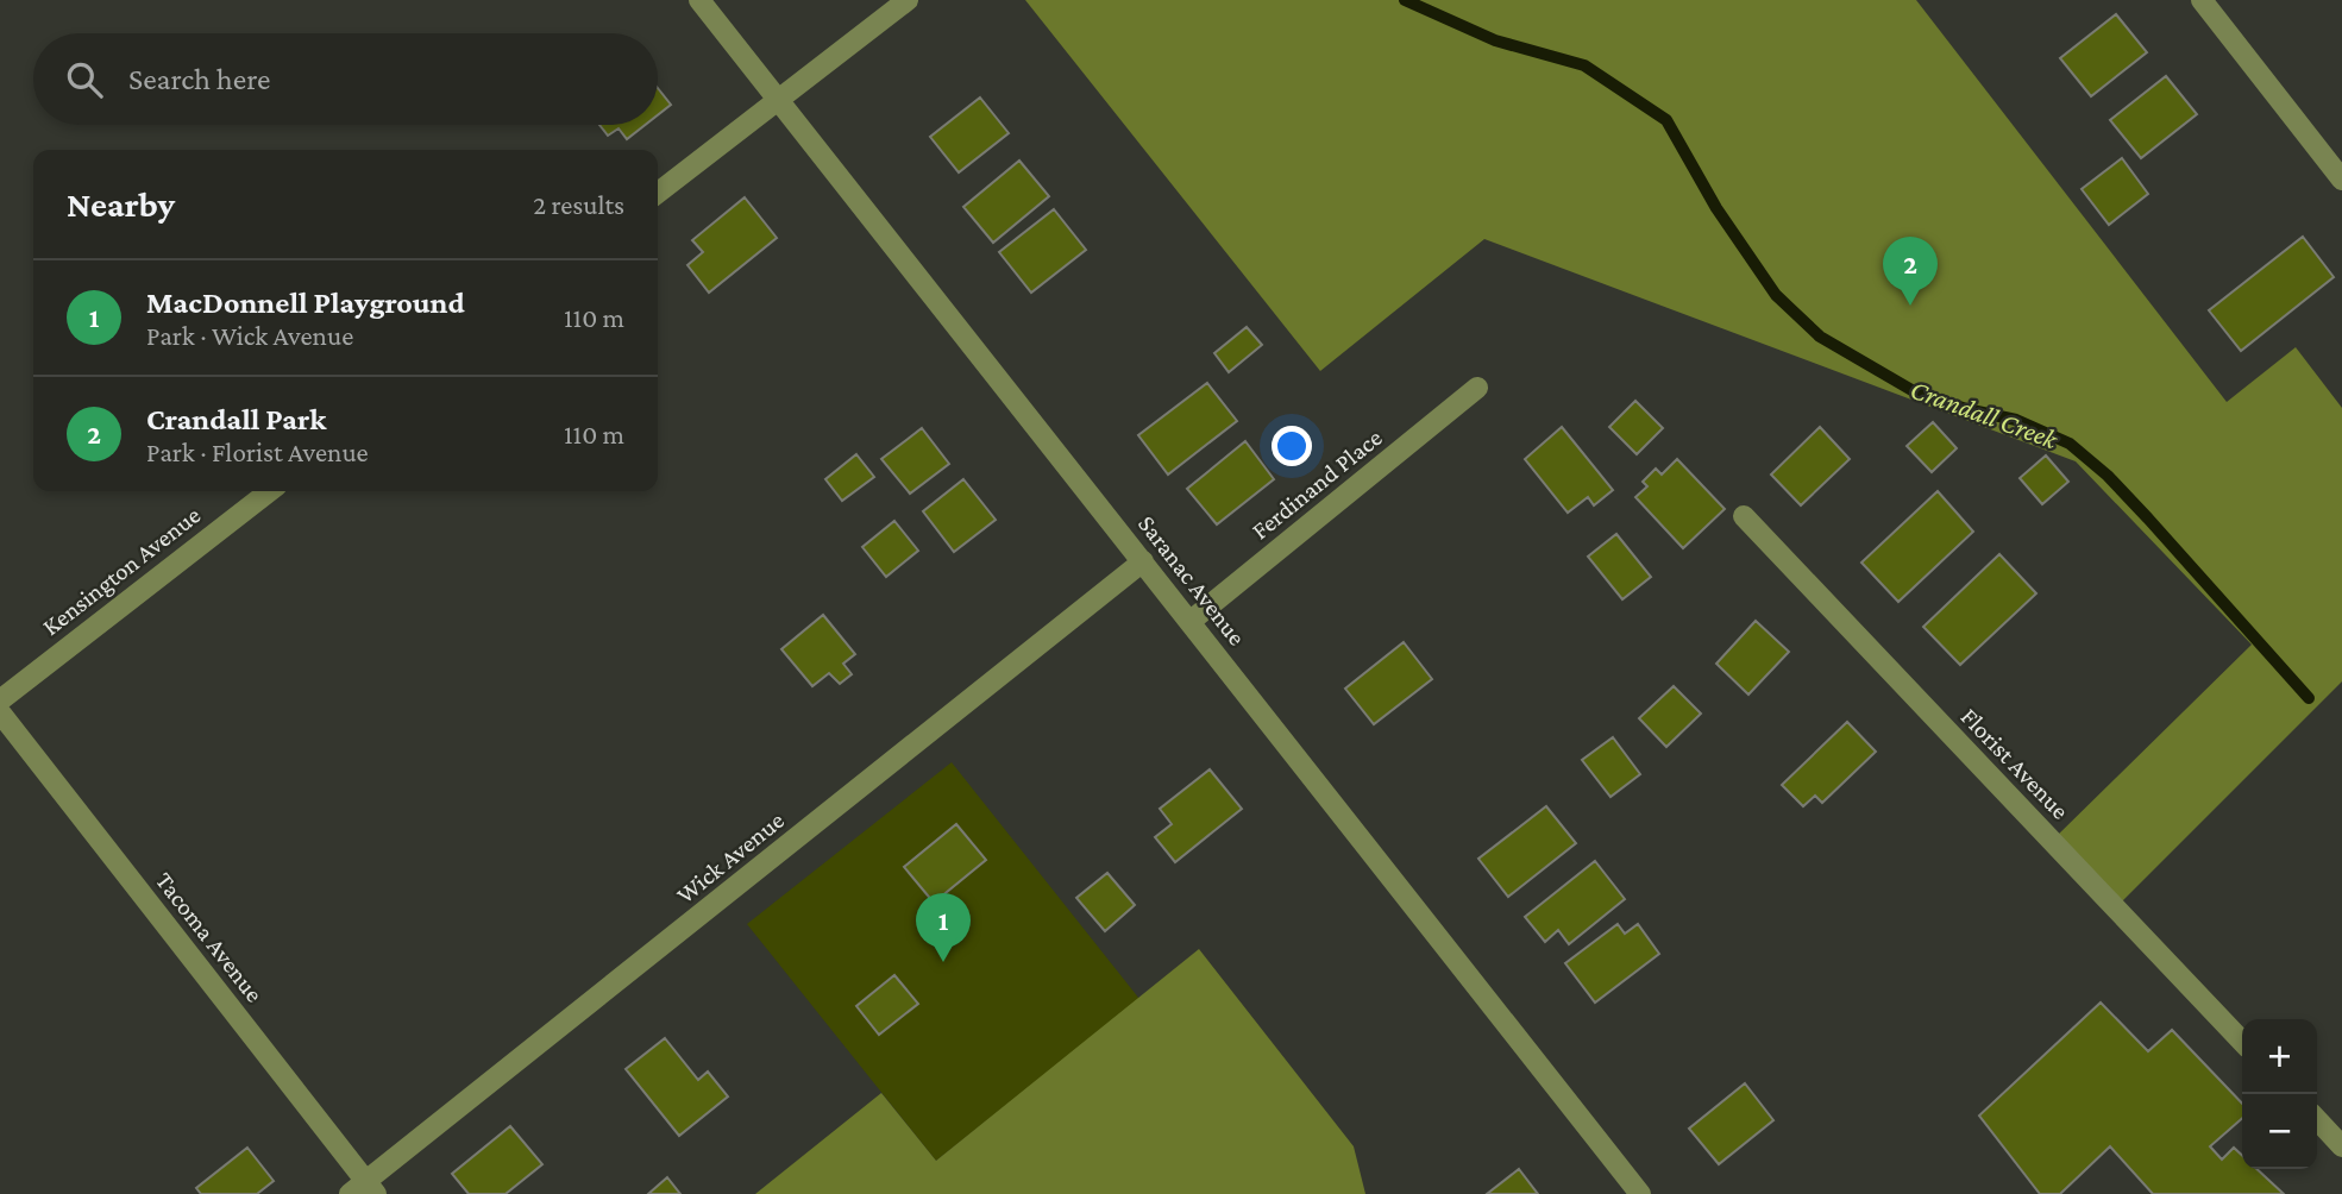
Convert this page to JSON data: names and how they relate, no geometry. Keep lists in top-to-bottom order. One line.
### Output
{"streets":{"street":["Ferdinand Place","Kensington Avenue","Saranac Avenue","Florist Avenue","Wick Avenue","Tacoma Avenue"]},"crossings":[["Ferdinand Place","Saranac Avenue"],["Saranac Avenue","Wick Avenue"],["Wick Avenue","Tacoma Avenue"]],"water":["Crandall Creek"],"page":{"search":"Search here","heading":["Nearby","2 results"],"pins":["2","1"],"list":[{"mark":"1","name":"MacDonnell Playground","note":"Park · Wick Avenue","value":"110 m"},{"mark":"2","name":"Crandall Park","note":"Park · Florist Avenue","value":"110 m"}],"map_buttons":["+","−"]}}
